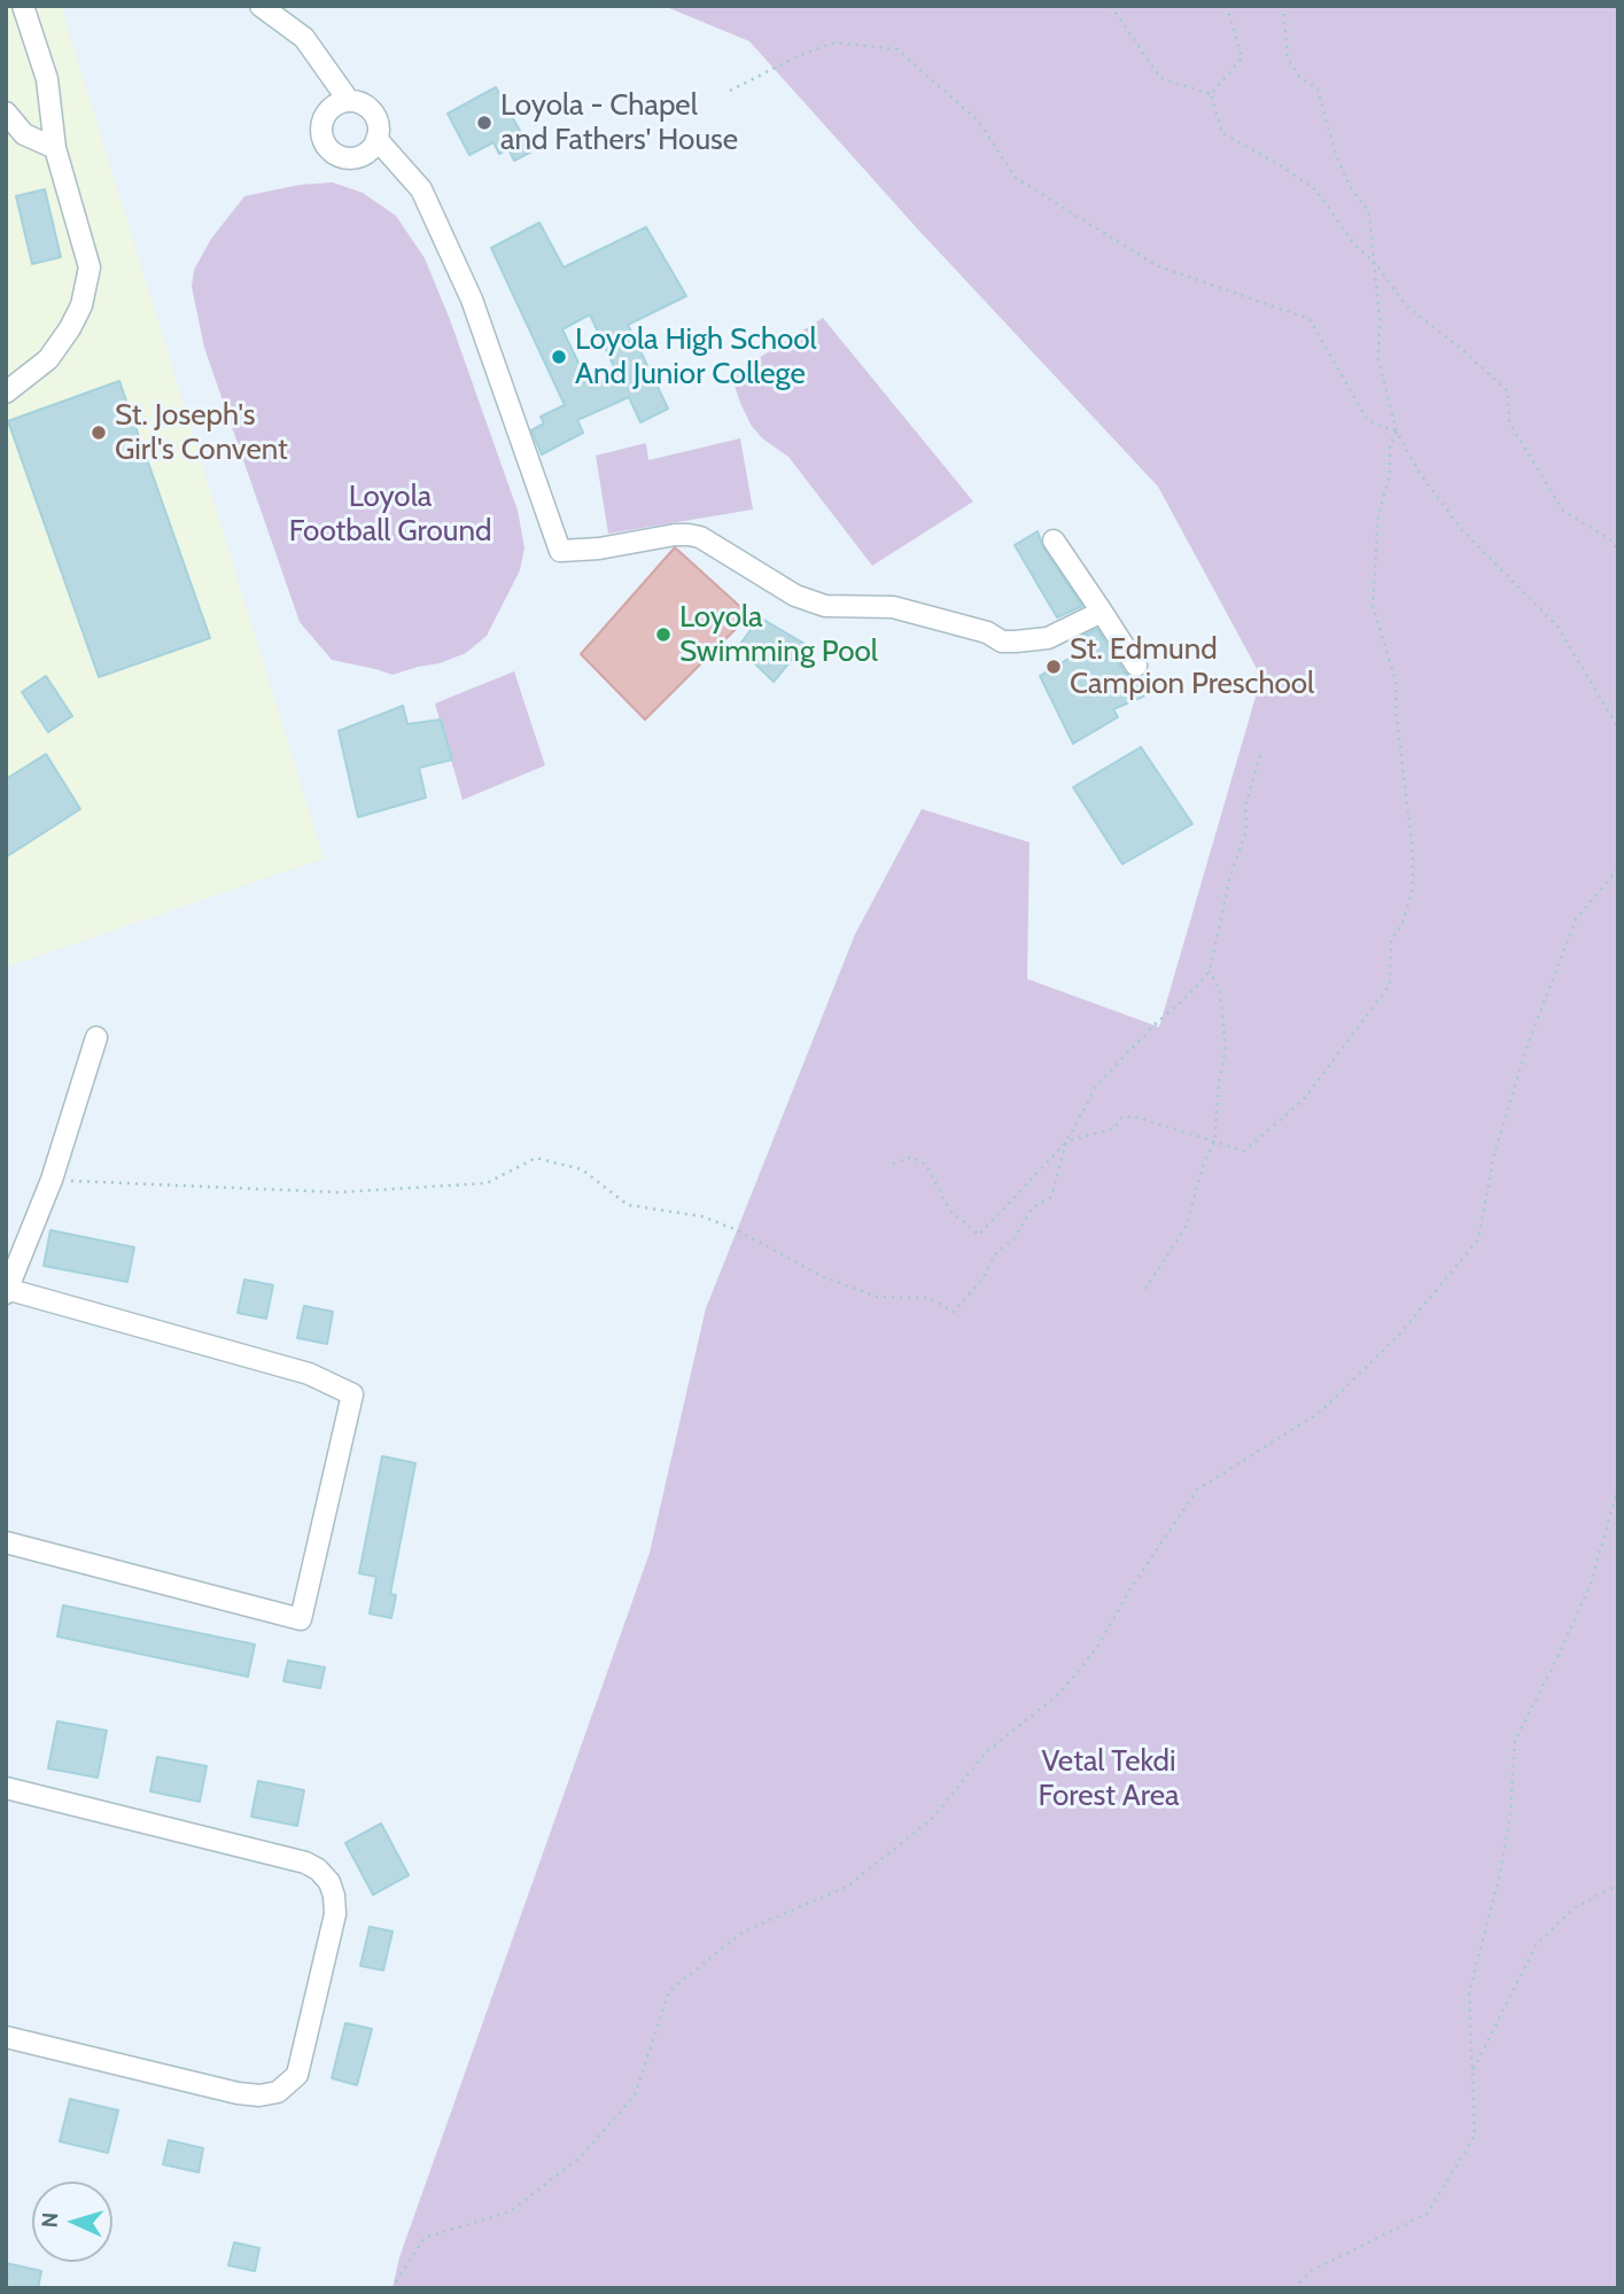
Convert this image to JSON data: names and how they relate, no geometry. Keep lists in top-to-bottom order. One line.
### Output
{"parks":["Loyola Football Ground","Vetal Tekdi Forest Area"],"places":["Loyola - Chapel and Fathers' House","Loyola High School And Junior College","St. Joseph's Girl's Convent","Loyola Swimming Pool","St. Edmund Campion Preschool"],"north":"left"}
